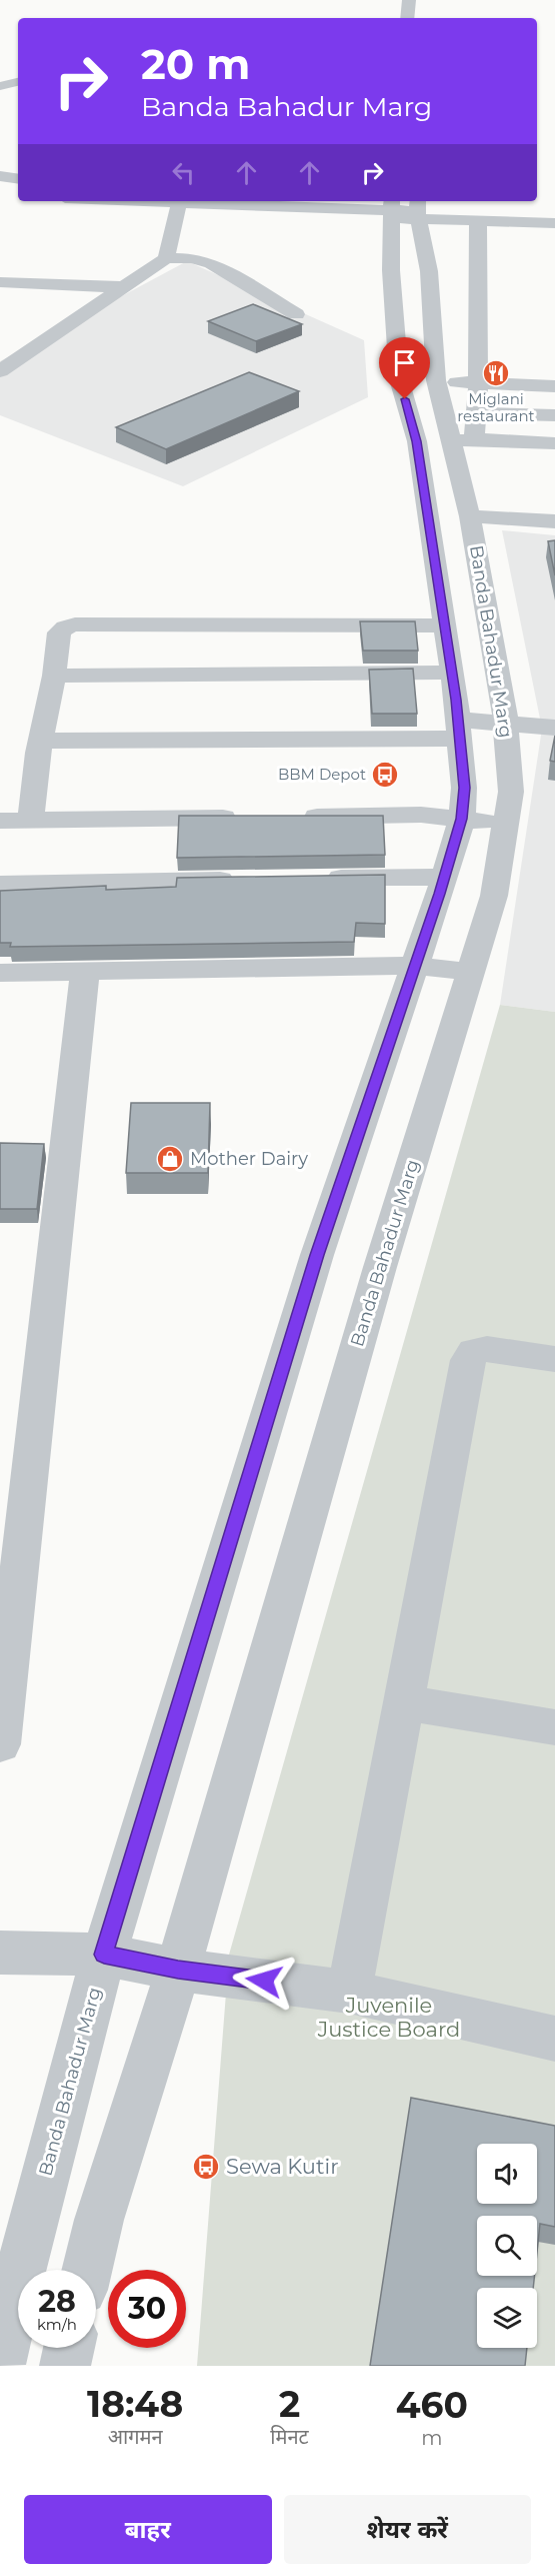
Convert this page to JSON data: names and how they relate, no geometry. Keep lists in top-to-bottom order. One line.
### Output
{"streets":{"street":["Banda Bahadur Marg"]},"parks":["Juvenile Justice Board"],"places":{"restaurant":["Miglani restaurant"],"bus stop":["BBM Depot","Sewa Kutir"],"shop":["Mother Dairy"]},"page":{"turn":["20 m","Banda Bahadur Marg"],"speed":"28 km/h","limit":"30","eta":["18:48","आगमन","2","मिनट","460","m"],"buttons":["बाहर","शेयर करें"]}}
